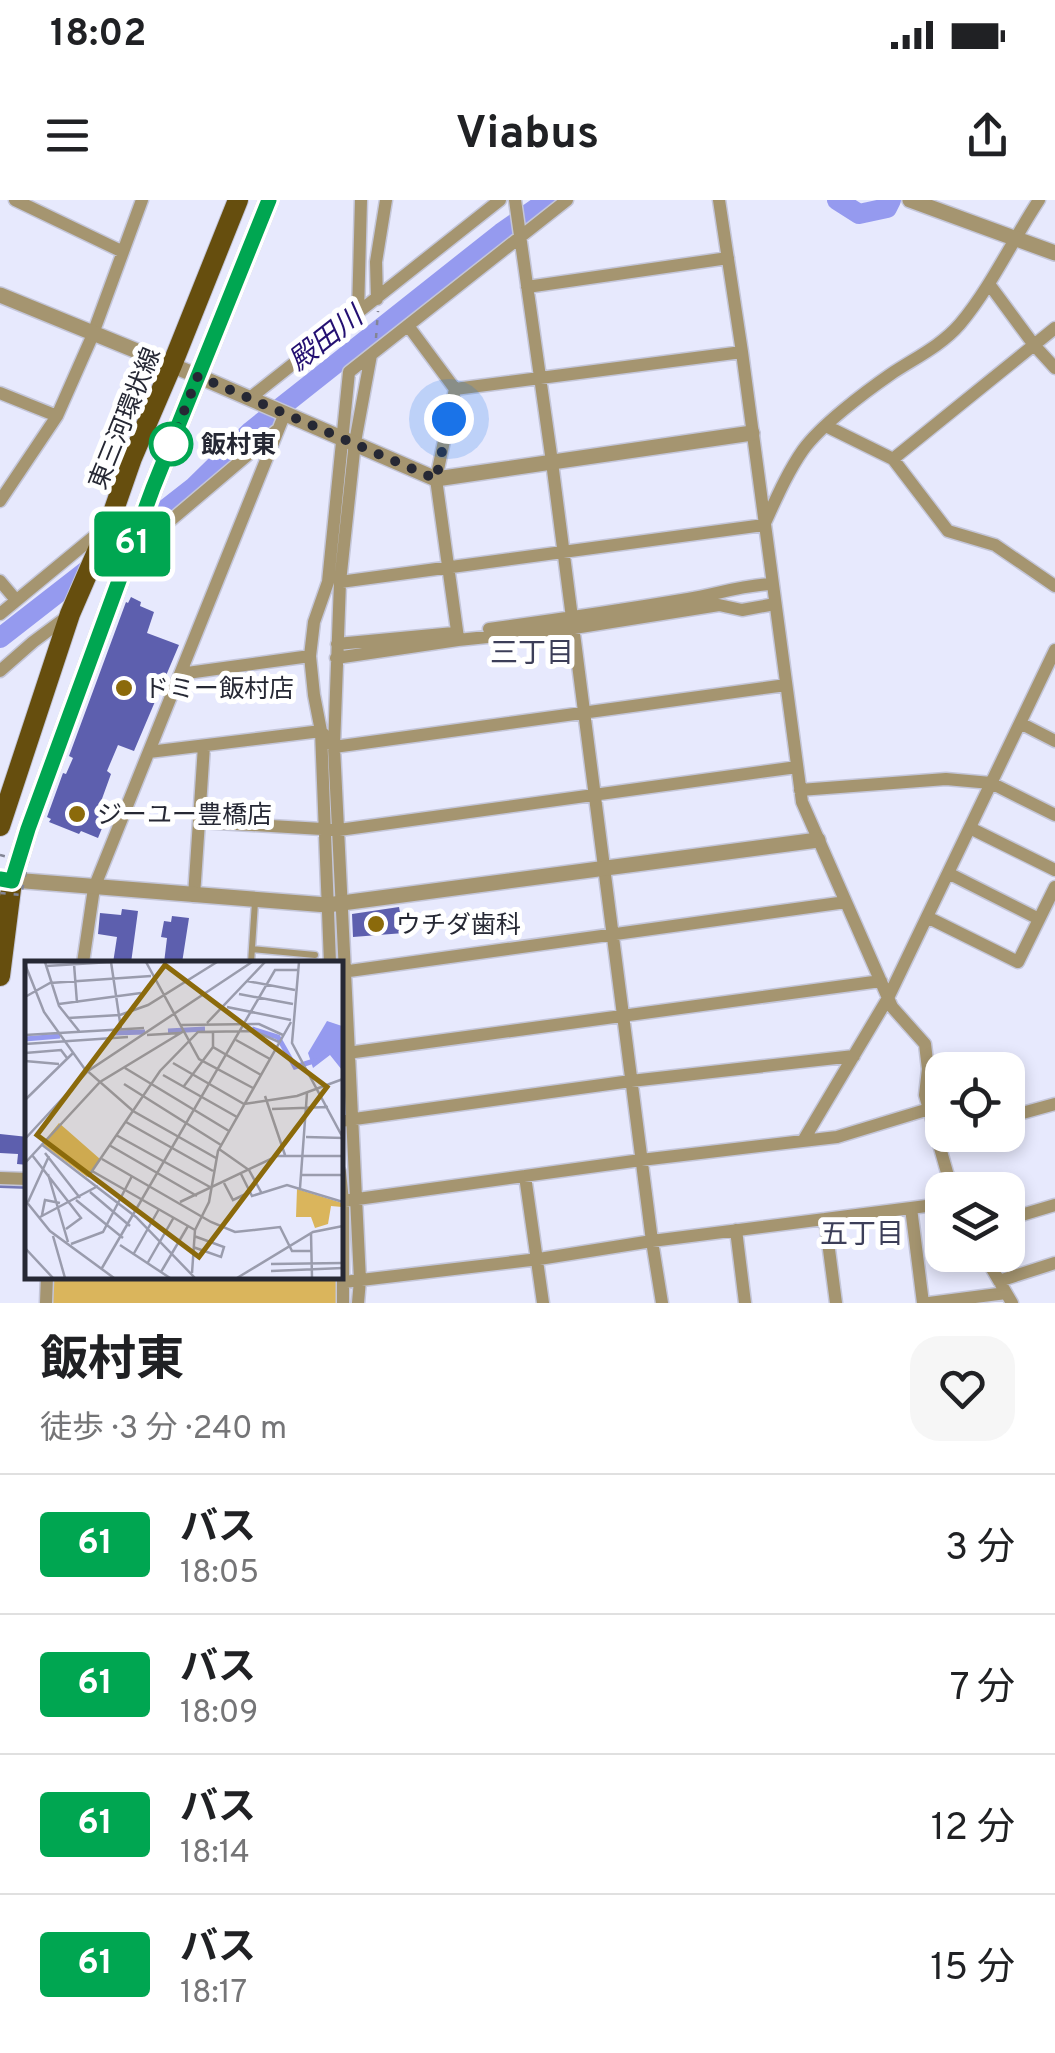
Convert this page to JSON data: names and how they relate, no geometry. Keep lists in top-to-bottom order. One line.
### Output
{"streets":{"main road":["東三河環状線"]},"districts":["三丁目","五丁目"],"water":["殿田川"],"places":["飯村東","ドミー飯村店","ジーユー豊橋店","ウチダ歯科"],"lines":["bus line 61"],"page":{"status":"18:02","header":"Viabus","on_map":"61","heading":["飯村東","徒歩 · 3 分 · 240 m"],"list":[{"mark":"61","name":"バス","note":"18:05","value":"3 分"},{"mark":"61","name":"バス","note":"18:09","value":"7 分"},{"mark":"61","name":"バス","note":"18:14","value":"12 分"},{"mark":"61","name":"バス","note":"18:17","value":"15 分"}]}}
